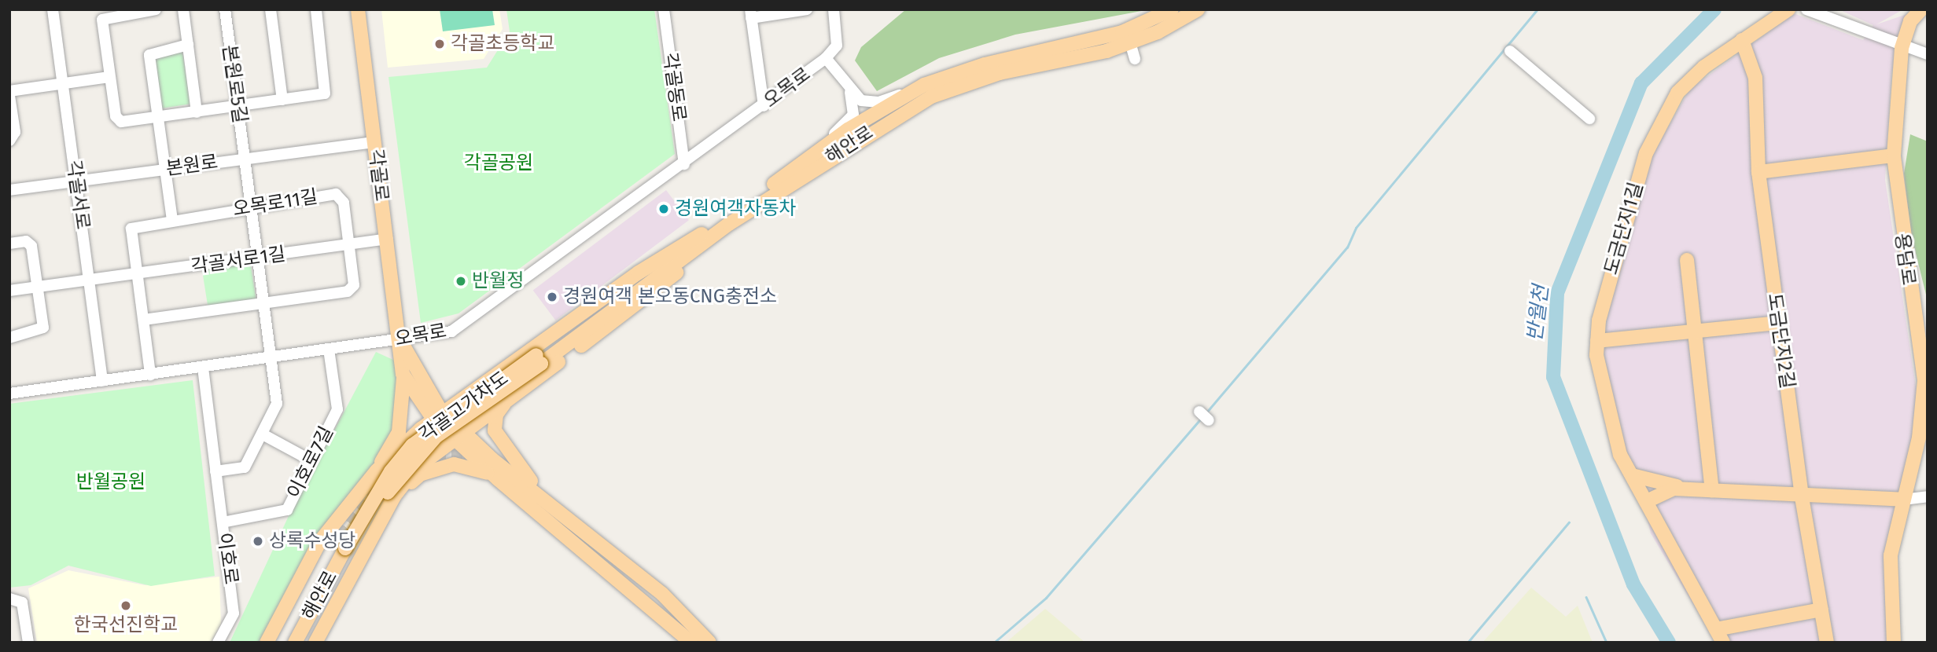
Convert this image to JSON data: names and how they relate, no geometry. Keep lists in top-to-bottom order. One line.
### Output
{"streets":{"main road":["해안로","각골로","도금단지1길","용담로","도금단지2길","각골고가차도"],"street":["본원로5길","각골동로","오목로","본원로","각골서로","오목로11길","각골서로1길","이호로7길","이호로"]},"crossings":[["본원로5길","오목로"],["본원로5길","본원로"],["본원로5길","오목로11길"],["본원로5길","각골서로1길"],["각골동로","오목로"],["오목로","각골로"],["오목로","각골서로"],["오목로","오목로11길"],["오목로","이호로7길"],["오목로","이호로"],["해안로","각골고가차도"],["본원로","각골로"],["본원로","각골서로"],["각골로","각골서로1길"],["각골서로","각골서로1길"],["오목로11길","각골서로1길"],["도금단지1길","도금단지2길"],["이호로7길","이호로"]],"water":["반월천"],"parks":["각골공원","반월공원"],"places":["각골초등학교","경원여객자동차","반월정","경원여객 본오동CNG충전소","상록수성당","한국선진학교"]}
